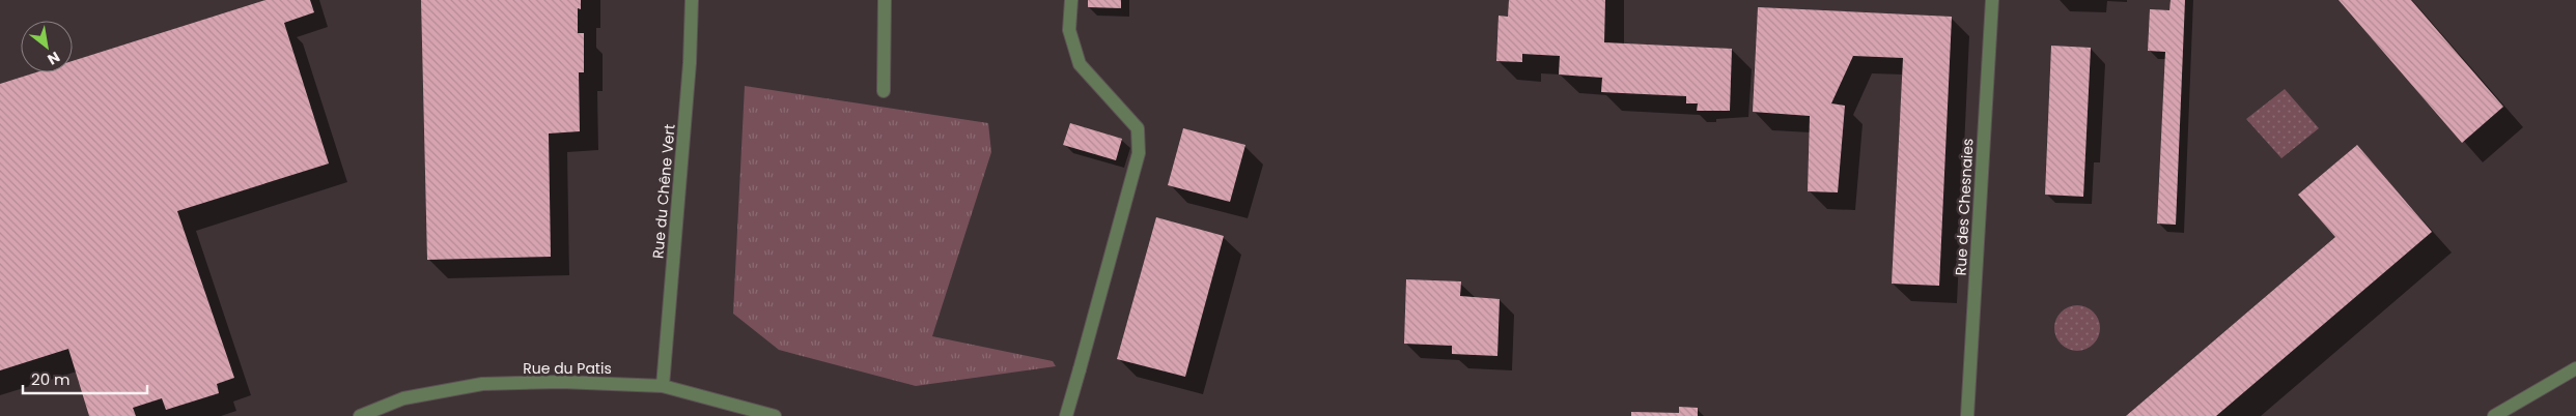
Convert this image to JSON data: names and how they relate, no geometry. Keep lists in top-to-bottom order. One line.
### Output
{"streets":{"street":["Rue du Chêne Vert","Rue des Chesnaies","Rue du Patis"]},"crossings":[["Rue du Chêne Vert","Rue du Patis"]],"scale_bar":"20 m","north":"bottom right"}
